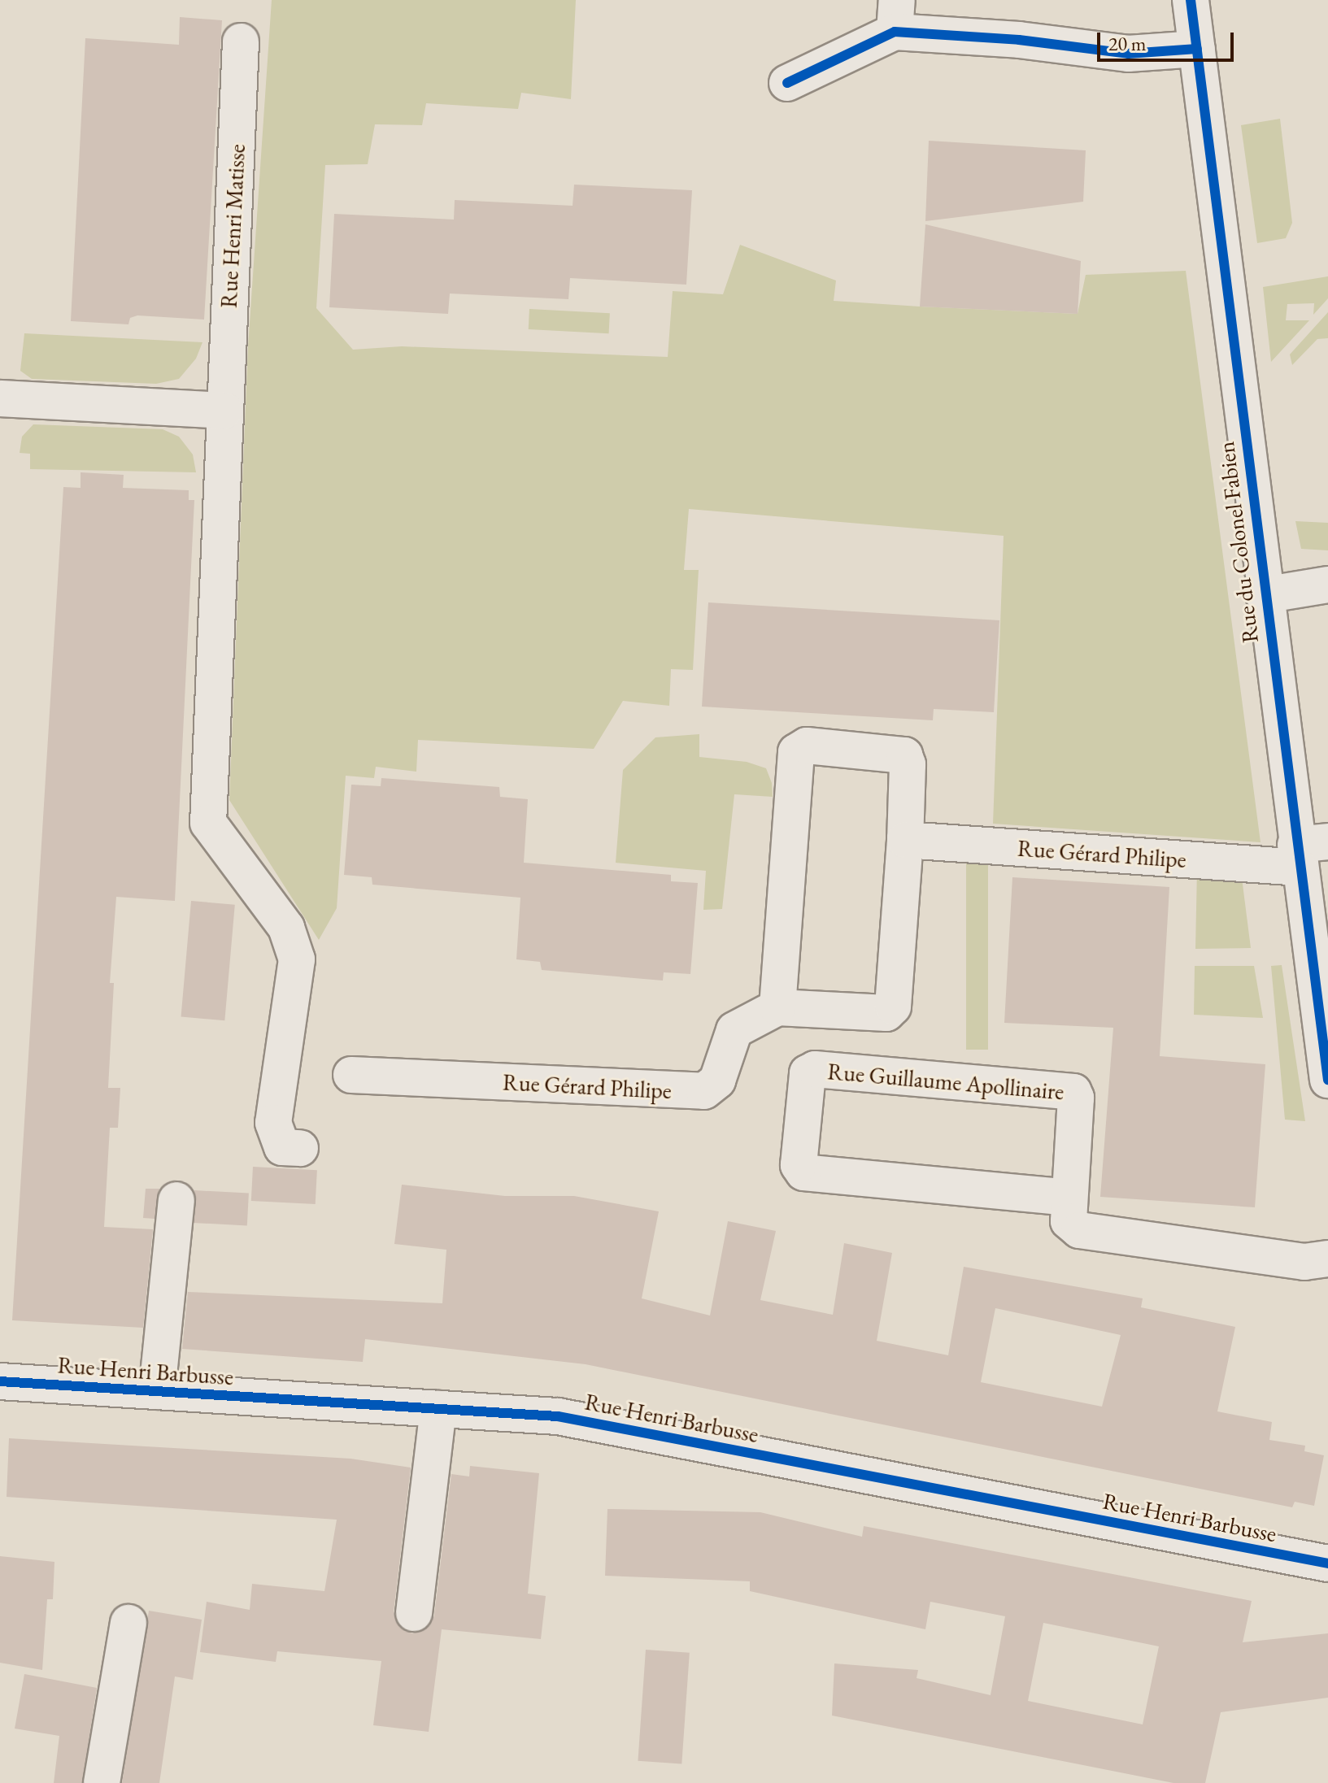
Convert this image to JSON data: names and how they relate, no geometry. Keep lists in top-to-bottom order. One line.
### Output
{"streets":{"street":["Rue Henri Matisse","Rue du Colonel Fabien","Rue Gérard Philipe","Rue Guillaume Apollinaire","Rue Henri Barbusse"]},"crossings":[["Rue du Colonel Fabien","Rue Gérard Philipe"]],"scale_bar":"20 m"}
